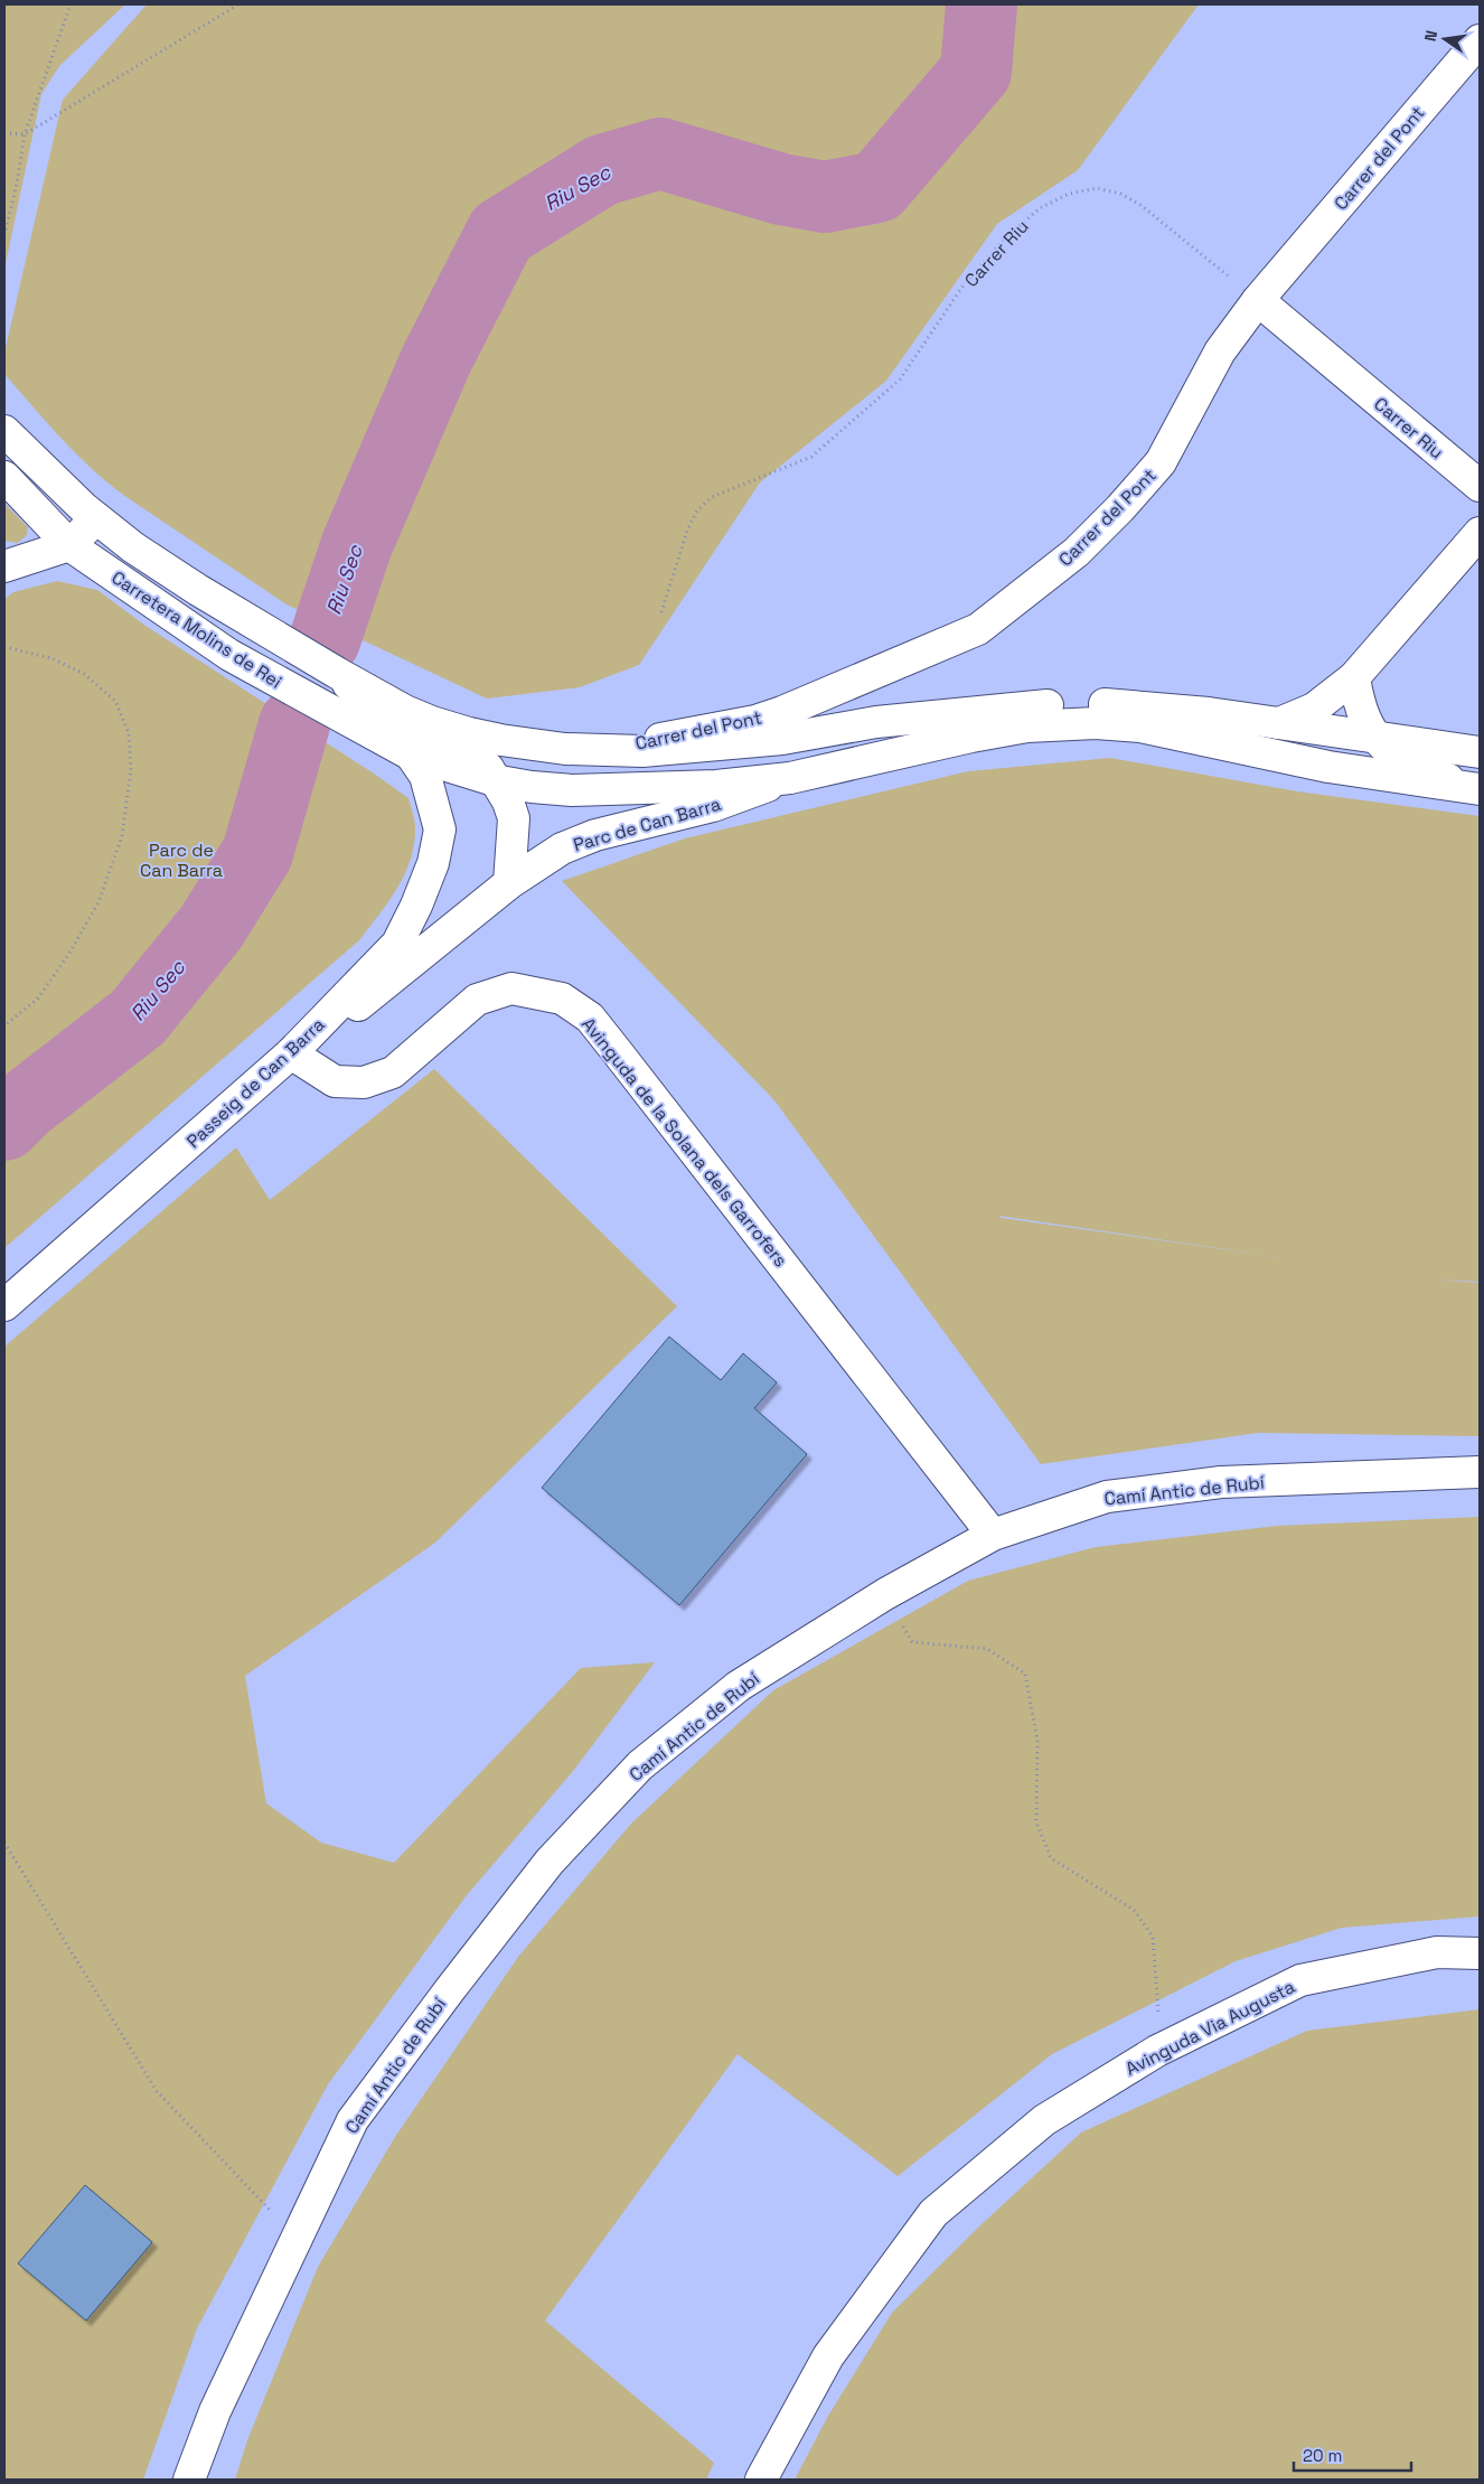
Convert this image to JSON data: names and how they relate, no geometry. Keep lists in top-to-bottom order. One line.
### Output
{"streets":{"street":["Carrer del Pont","Carrer Riu","Carretera Molins de Rei","Parc de Can Barra","Passeig de Can Barra","Avinguda de la Solana dels Garrofers","Camí Antic de Rubí","Avinguda Via Augusta"]},"crossings":[["Carrer del Pont","Carrer Riu"],["Carretera Molins de Rei","Parc de Can Barra"],["Carretera Molins de Rei","Passeig de Can Barra"],["Parc de Can Barra","Passeig de Can Barra"],["Parc de Can Barra","Avinguda de la Solana dels Garrofers"],["Passeig de Can Barra","Avinguda de la Solana dels Garrofers"],["Avinguda de la Solana dels Garrofers","Camí Antic de Rubí"]],"water":["Riu Sec"],"parks":["Parc de Can Barra"],"scale_bar":"20 m","north":"left"}
